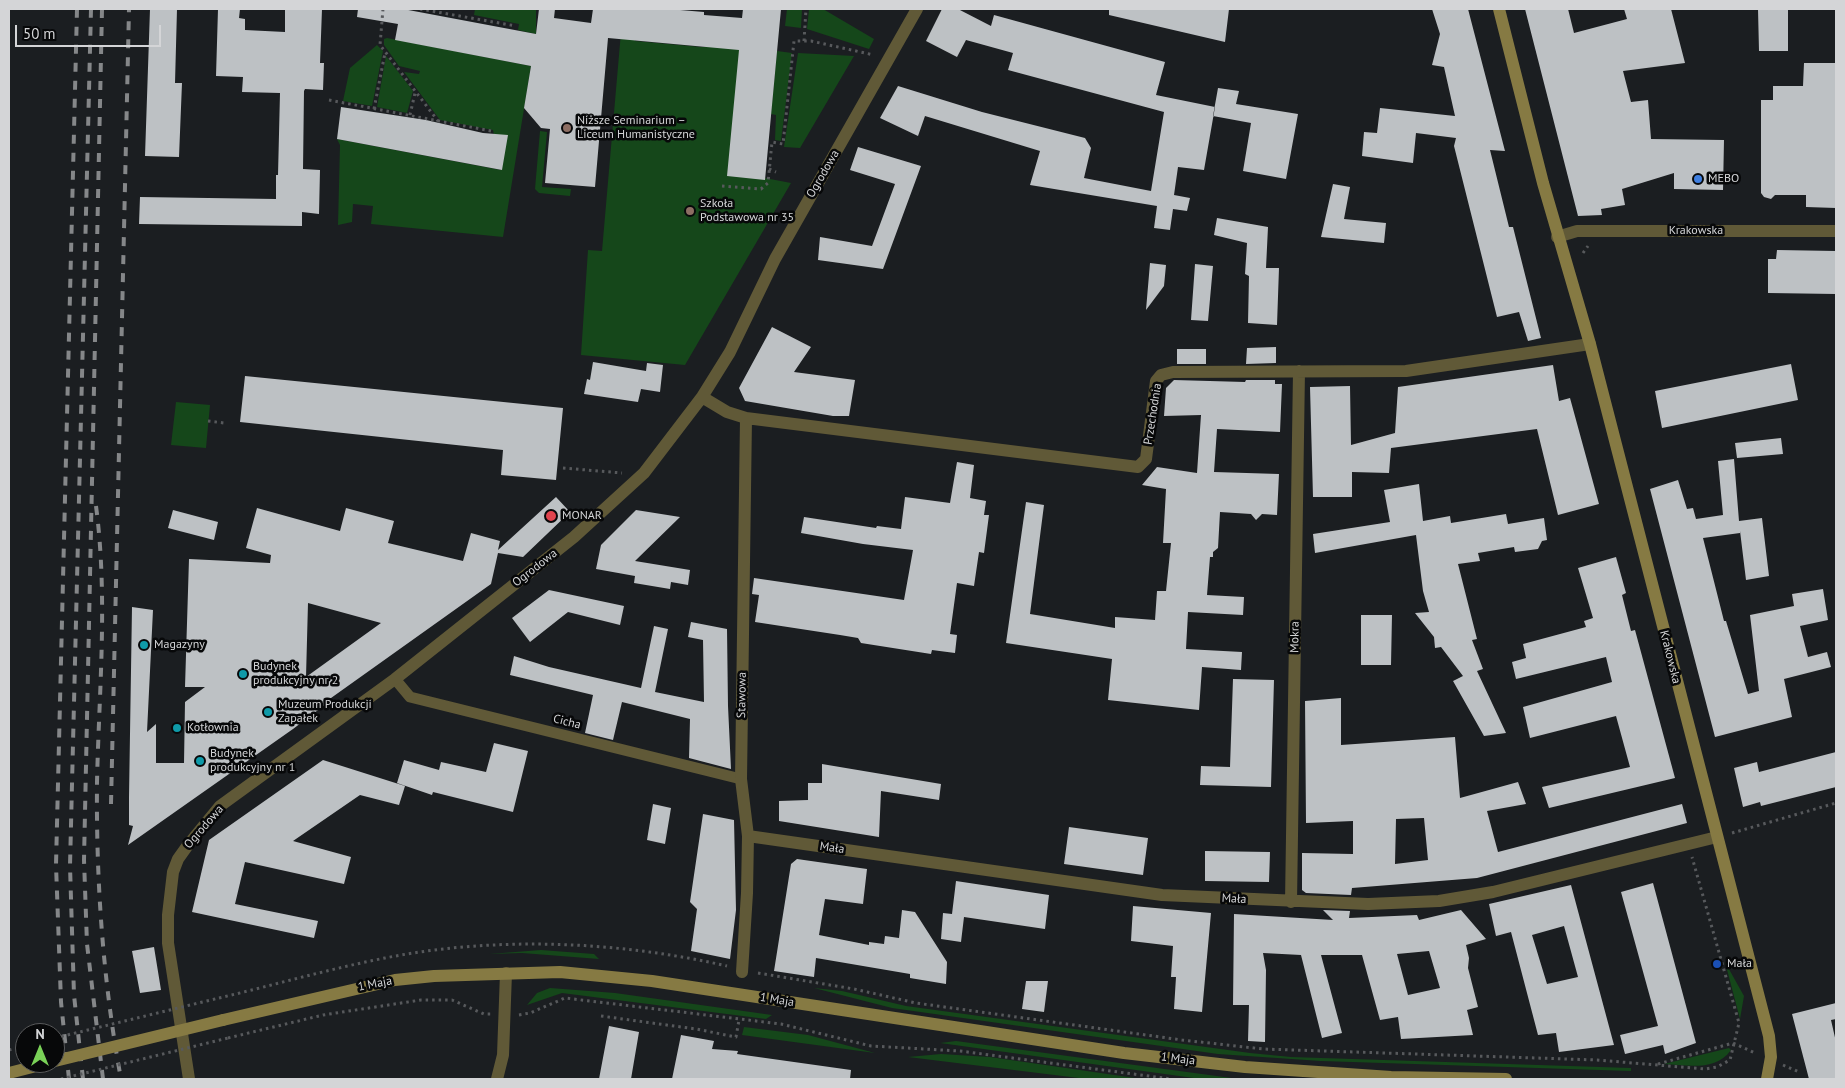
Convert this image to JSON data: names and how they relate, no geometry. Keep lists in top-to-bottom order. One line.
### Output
{"streets":{"main road":["Krakowska","1 Maja"],"street":["Ogrodowa","Przechodnia","Mokra","Stawowa","Mała"],"lane":["Cicha"]},"crossings":[["Ogrodowa","Przechodnia"],["Ogrodowa","Cicha"],["Krakowska","Przechodnia"],["Krakowska","Mała"],["Przechodnia","Mokra"],["Przechodnia","Stawowa"],["Mokra","Mała"],["Stawowa","Cicha"],["Stawowa","Mała"]],"places":["Niższe Seminarium – Liceum Humanistyczne","MEBO","Szkoła Podstawowa nr 35","MONAR","Magazyny","Budynek produkcyjny nr 2","Muzeum Produkcji Zapałek","Kotłownia","Budynek produkcyjny nr 1","Mała"],"scale_bar":"50 m","north":"top"}
